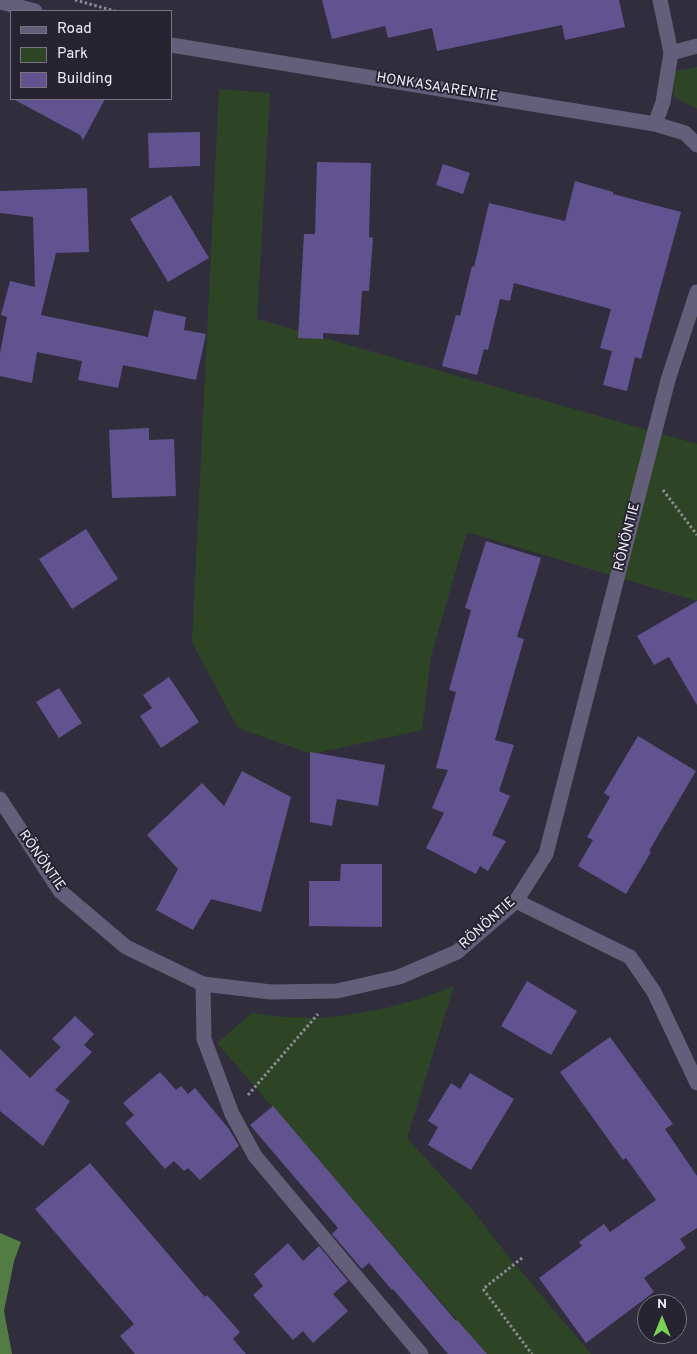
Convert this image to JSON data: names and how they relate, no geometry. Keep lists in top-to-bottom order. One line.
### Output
{"streets":{"street":["HONKASAARENTIE","RÖNÖNTIE"]},"legend":["Road","Park","Building"],"north":"top"}
